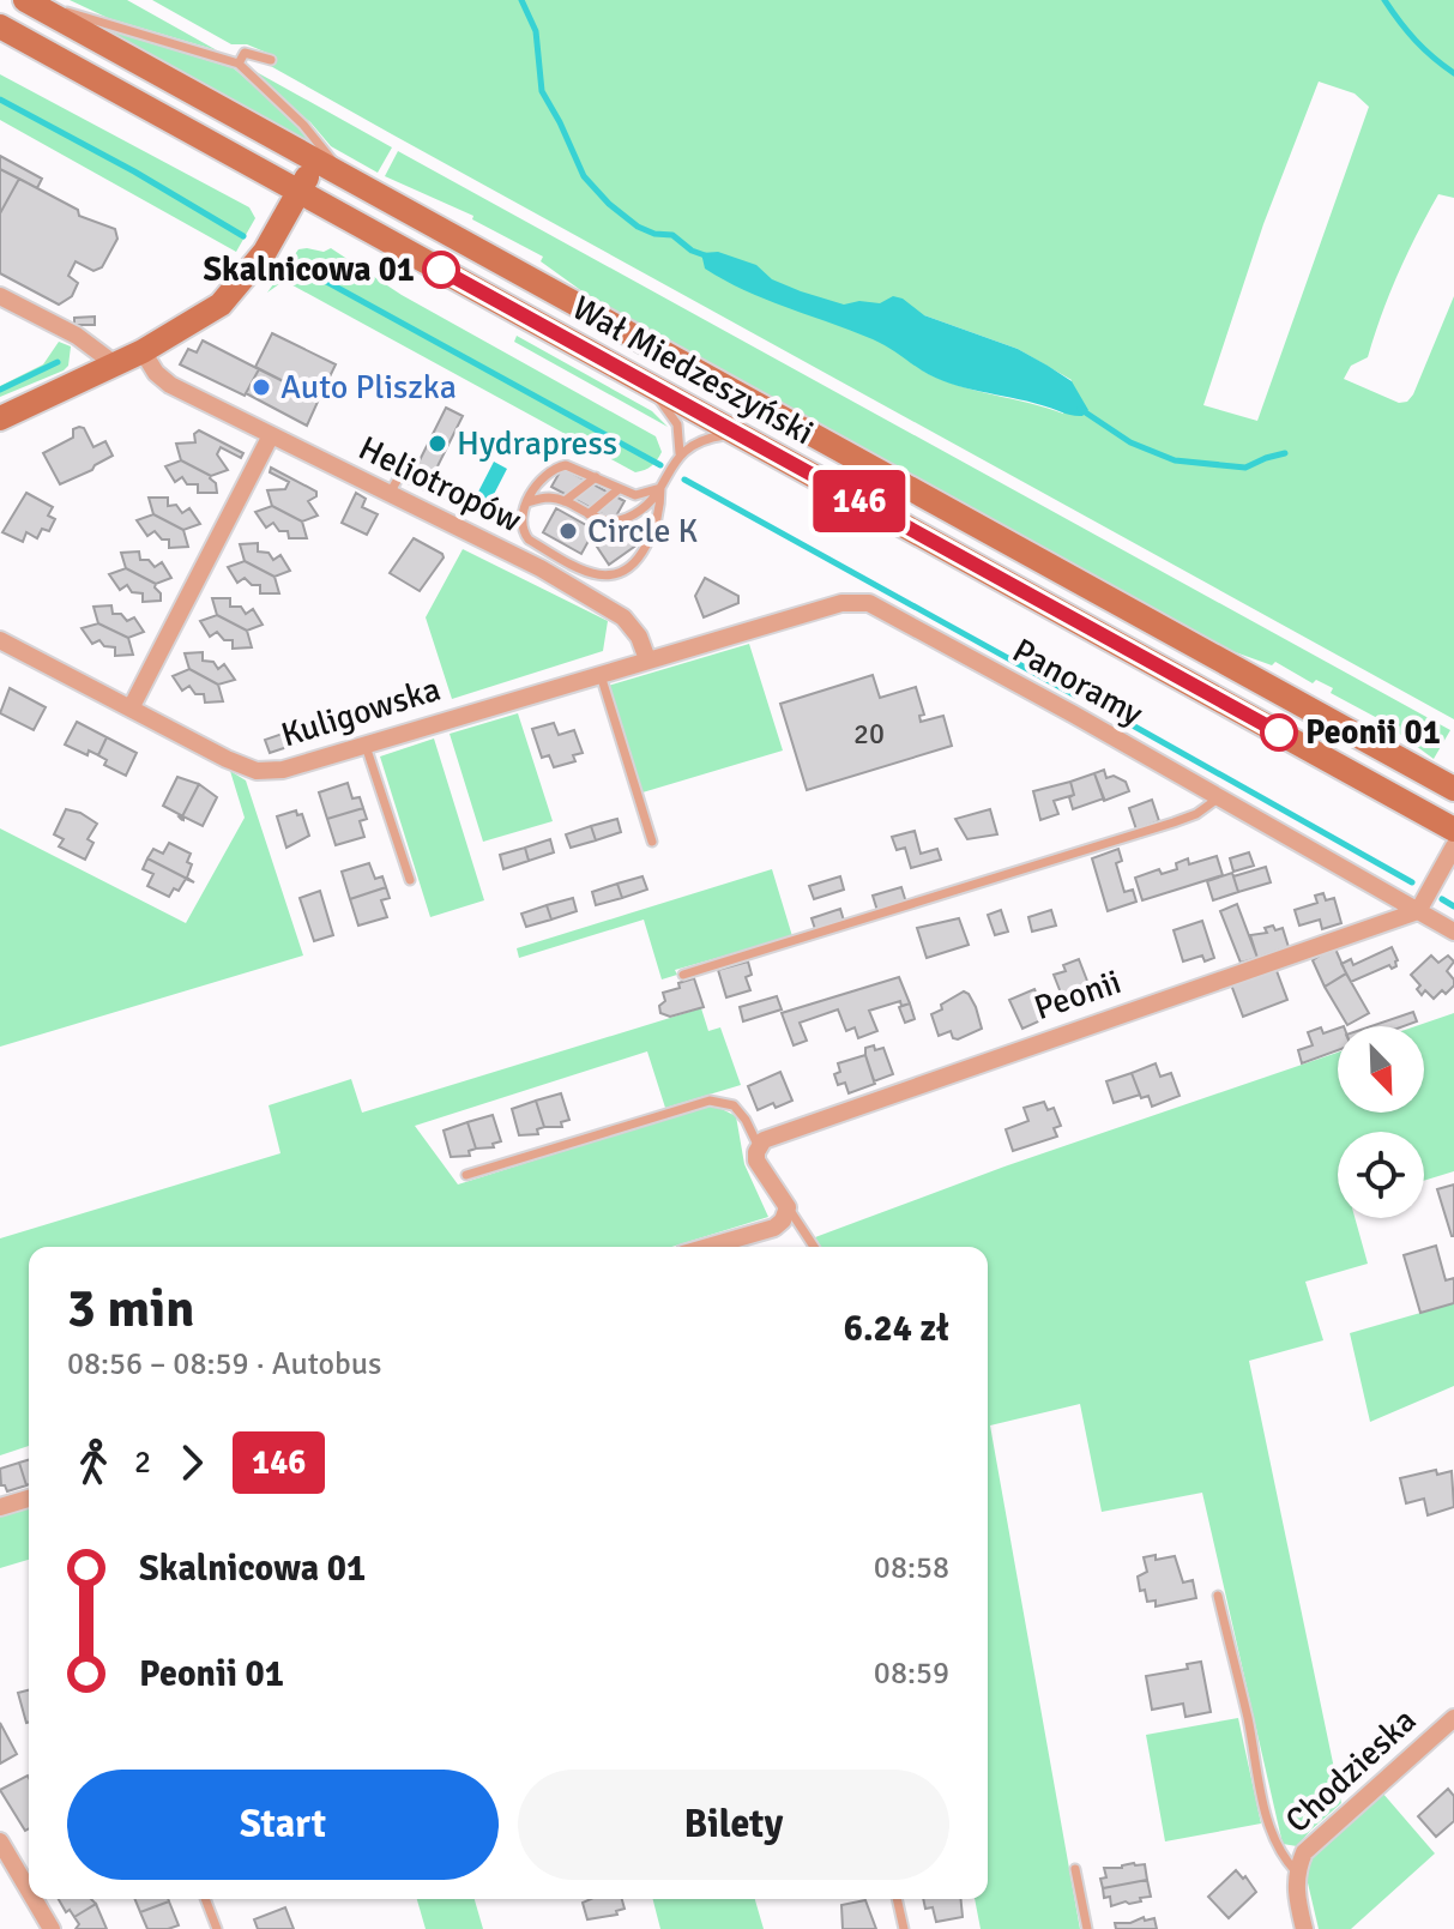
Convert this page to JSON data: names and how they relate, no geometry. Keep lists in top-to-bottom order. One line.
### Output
{"streets":{"main road":["Wał Miedzeszyński"],"street":["Heliotropów","Panoramy","Kuligowska","Peonii","Chodzieska"]},"crossings":[["Heliotropów","Panoramy"],["Heliotropów","Kuligowska"],["Panoramy","Kuligowska"],["Panoramy","Peonii"]],"places":["Skalnicowa 01","Auto Pliszka","Hydrapress","Circle K","Peonii 01"],"lines":["bus line 146"],"house_numbers":["20"],"north":"bottom right","page":{"on_map":"146","heading":["3 min","08:56 – 08:59 · Autobus","6.24 zł"],"legs":["2","146"],"list":[{"name":"Skalnicowa 01","value":"08:58"},{"name":"Peonii 01","value":"08:59"}],"buttons":["Start","Bilety"]}}
